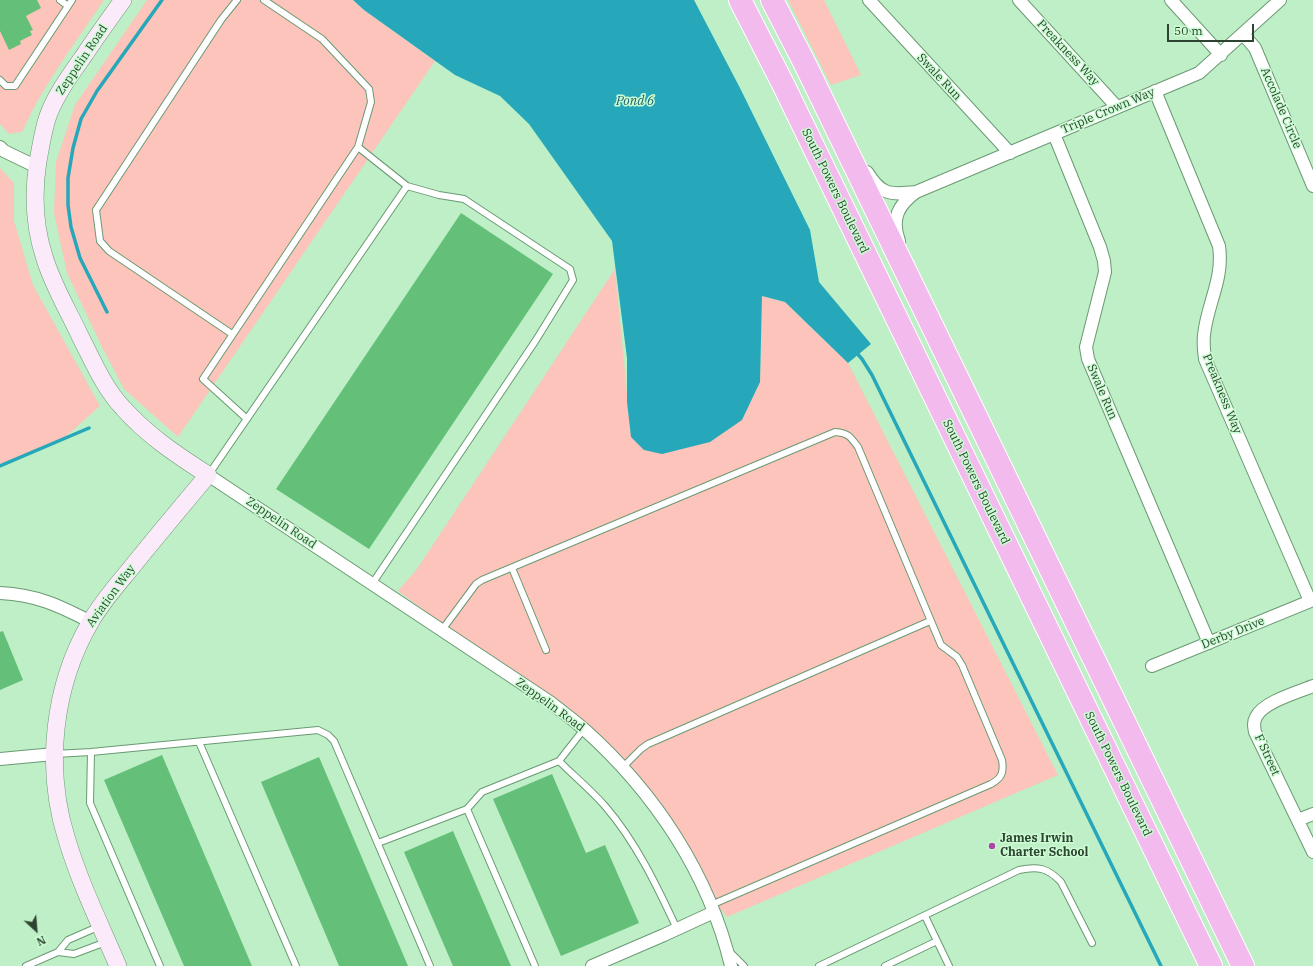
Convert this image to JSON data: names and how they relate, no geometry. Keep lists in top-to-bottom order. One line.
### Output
{"streets":{"highway":["South Powers Boulevard"],"street":["Preakness Way","Zeppelin Road","Swale Run","Accolade Circle","Triple Crown Way","Aviation Way","Derby Drive","F Street"]},"crossings":[["Preakness Way","Triple Crown Way"],["Preakness Way","Derby Drive"],["Zeppelin Road","Aviation Way"],["Swale Run","Triple Crown Way"],["Swale Run","Derby Drive"],["Accolade Circle","Triple Crown Way"]],"water":["Pond 6"],"places":["James Irwin Charter School"],"scale_bar":"50 m","north":"bottom right"}
